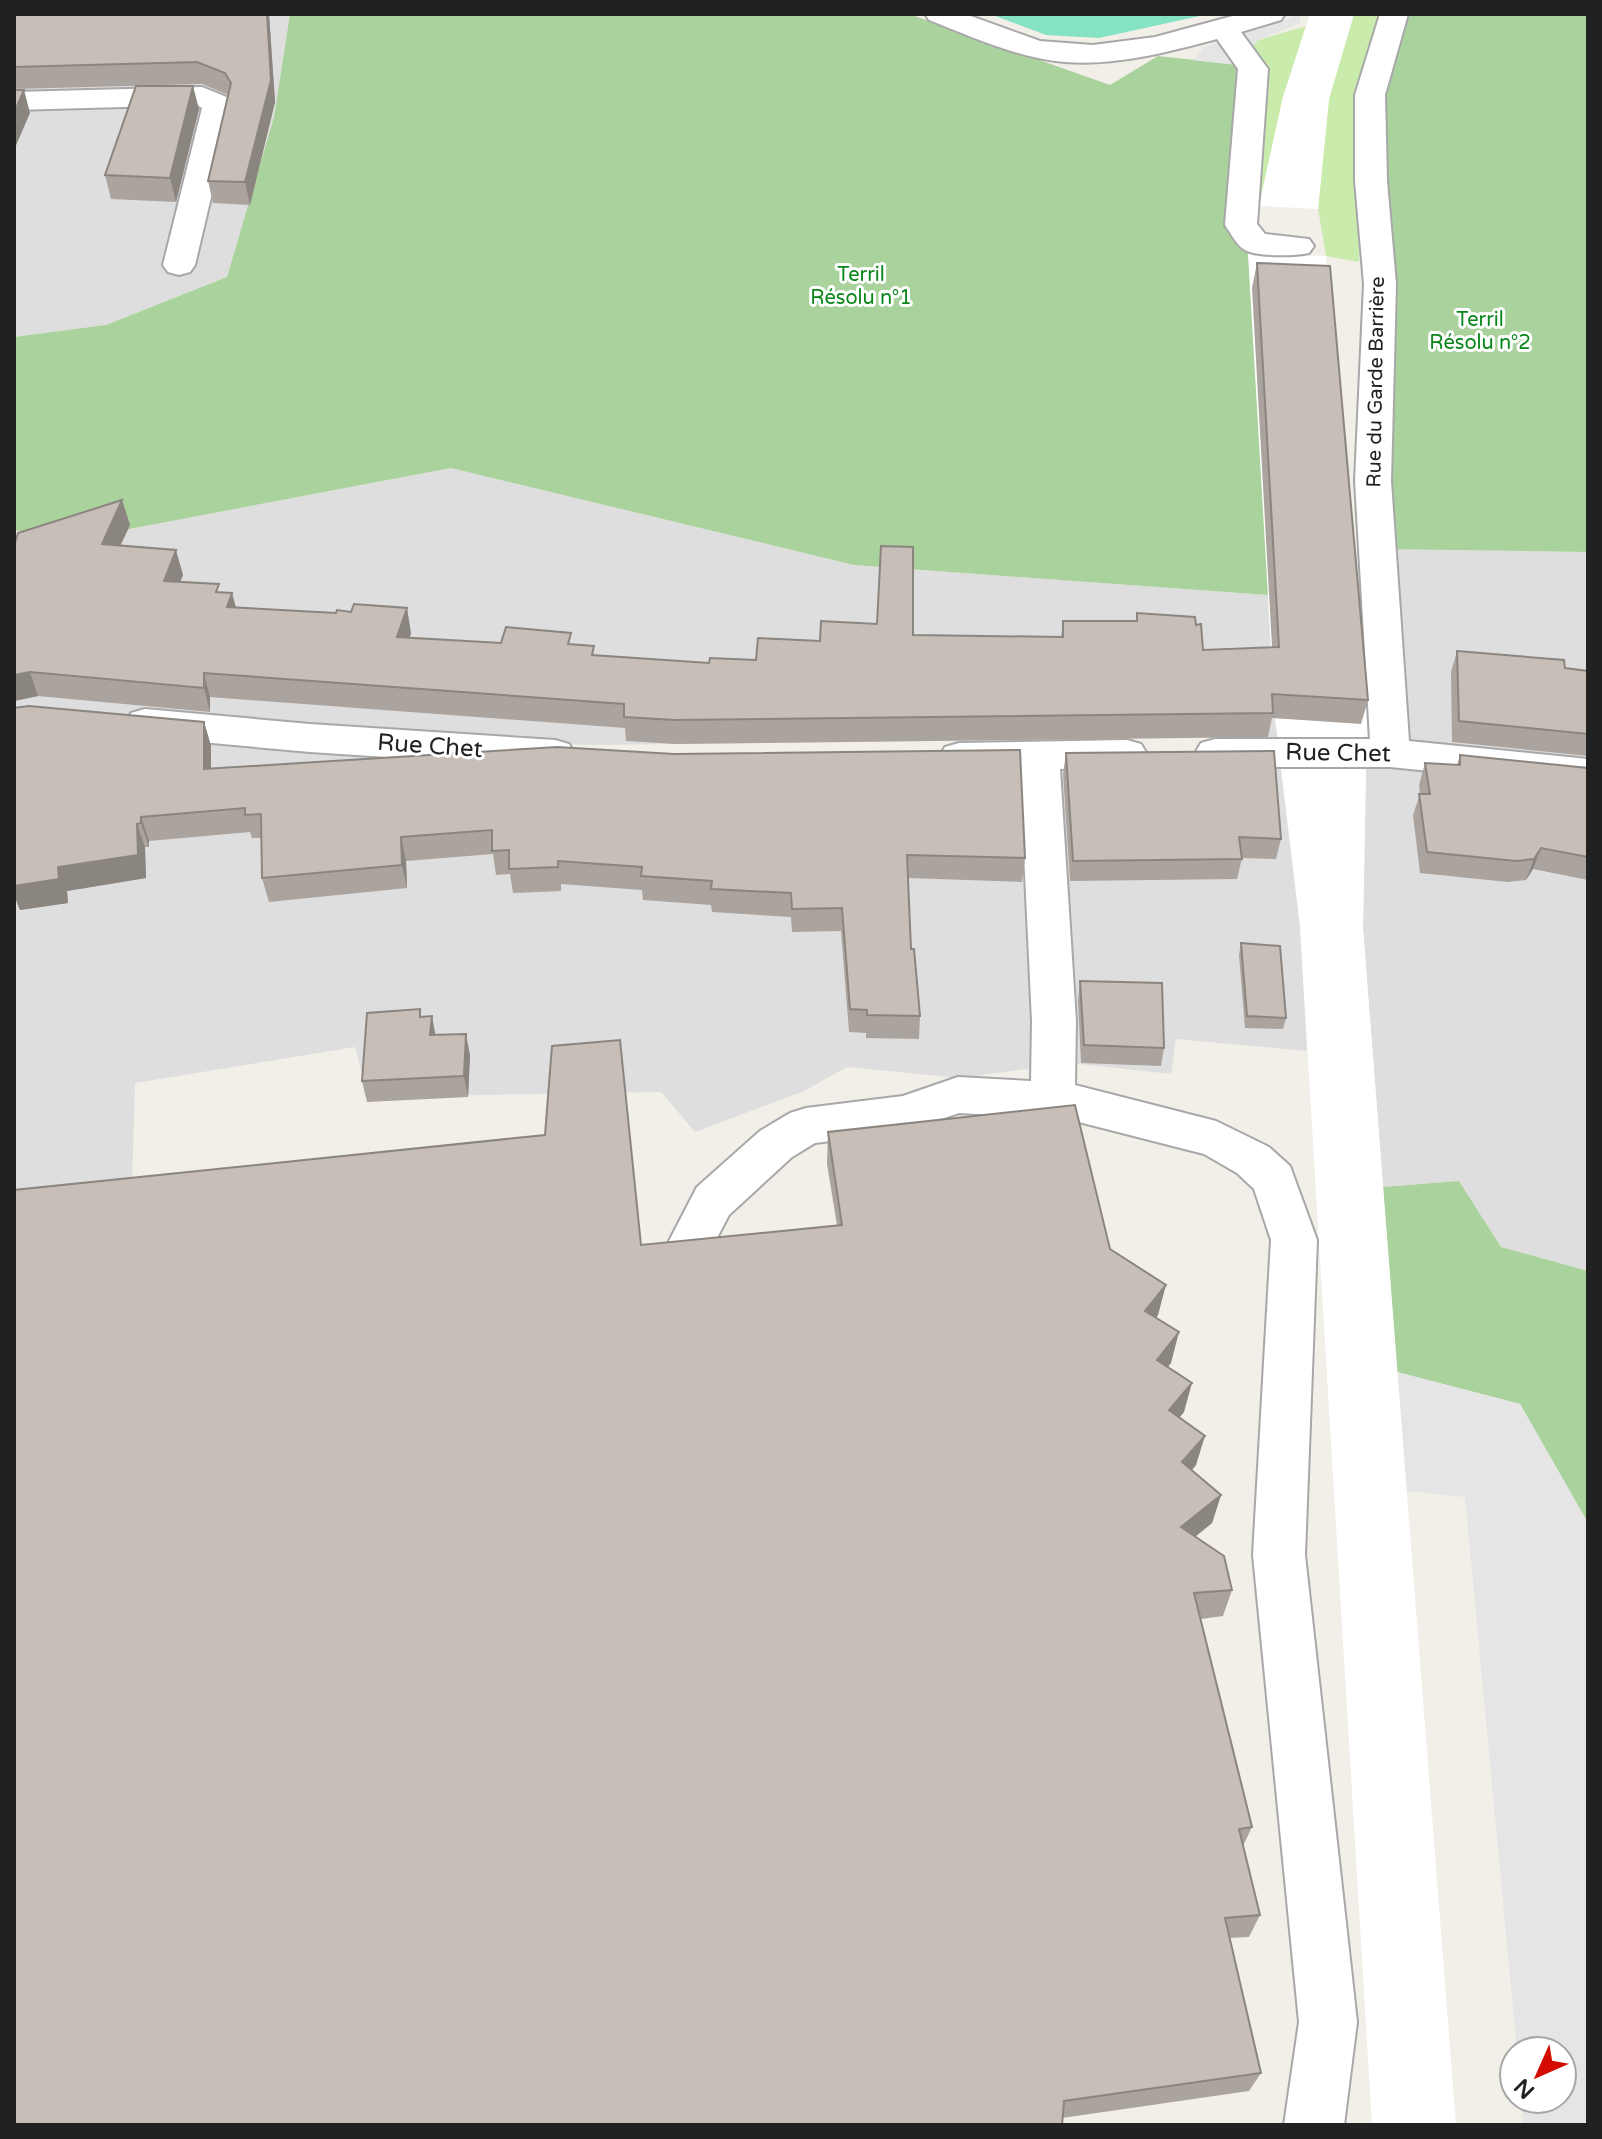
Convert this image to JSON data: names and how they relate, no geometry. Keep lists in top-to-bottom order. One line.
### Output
{"streets":{"street":["Rue du Garde Barrière","Rue Chet"]},"crossings":[["Rue du Garde Barrière","Rue Chet"]],"parks":["Terril Résolu n°1","Terril Résolu n°2"],"north":"bottom left"}
